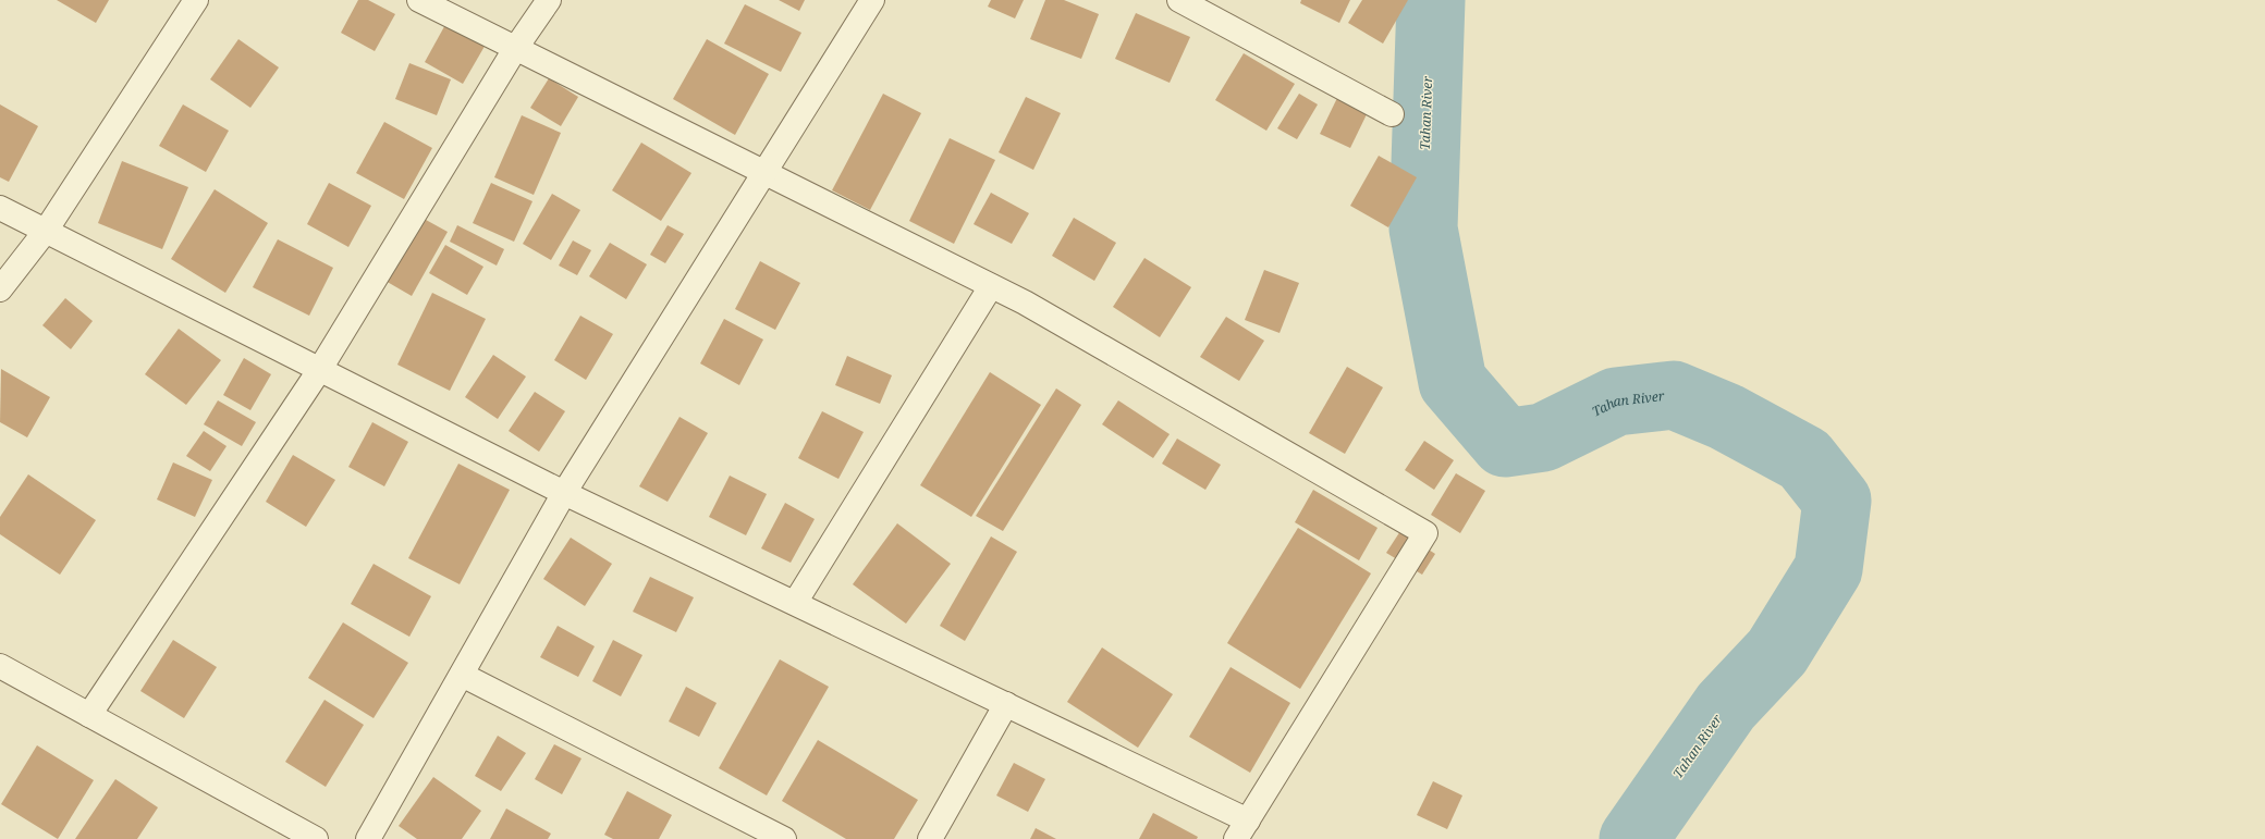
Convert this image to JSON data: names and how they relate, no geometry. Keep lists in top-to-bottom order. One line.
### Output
{"water":["Tahan River"]}
